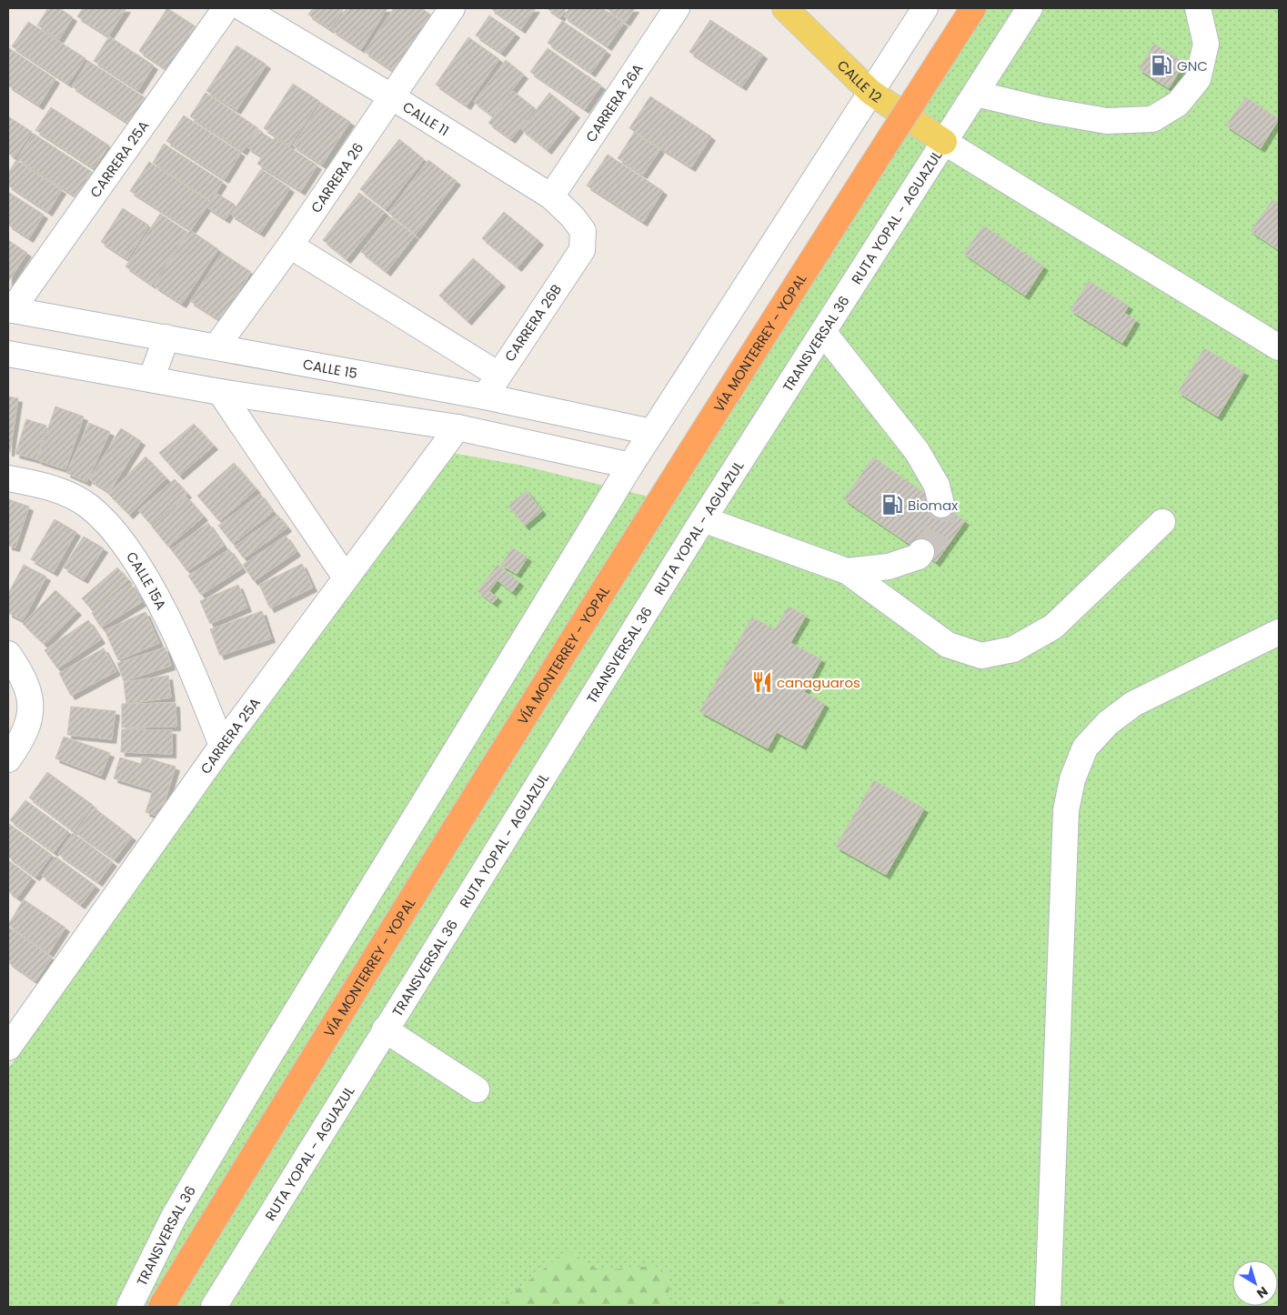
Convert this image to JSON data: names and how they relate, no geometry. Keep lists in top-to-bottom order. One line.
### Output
{"streets":{"highway":["VÍA MONTERREY - YOPAL"],"main road":["CALLE 12"],"street":["CARRERA 26A","CALLE 11","CARRERA 25A","CARRERA 26","RUTA YOPAL - AGUAZUL","CARRERA 26B","TRANSVERSAL 36","CALLE 15","CALLE 15A"]},"crossings":[["CALLE 12","RUTA YOPAL - AGUAZUL"],["CALLE 12","TRANSVERSAL 36"],["CARRERA 26A","CALLE 11"],["CALLE 11","CARRERA 26"],["CALLE 11","CARRERA 26B"],["CARRERA 25A","CALLE 15"],["CARRERA 25A","CALLE 15A"],["CARRERA 26","CALLE 15"],["RUTA YOPAL - AGUAZUL","TRANSVERSAL 36"],["CARRERA 26B","CALLE 15"],["TRANSVERSAL 36","CALLE 15"]],"places":{"fuel station":["GNC","Biomax"],"restaurant":["canaguaros"]},"north":"bottom right"}
